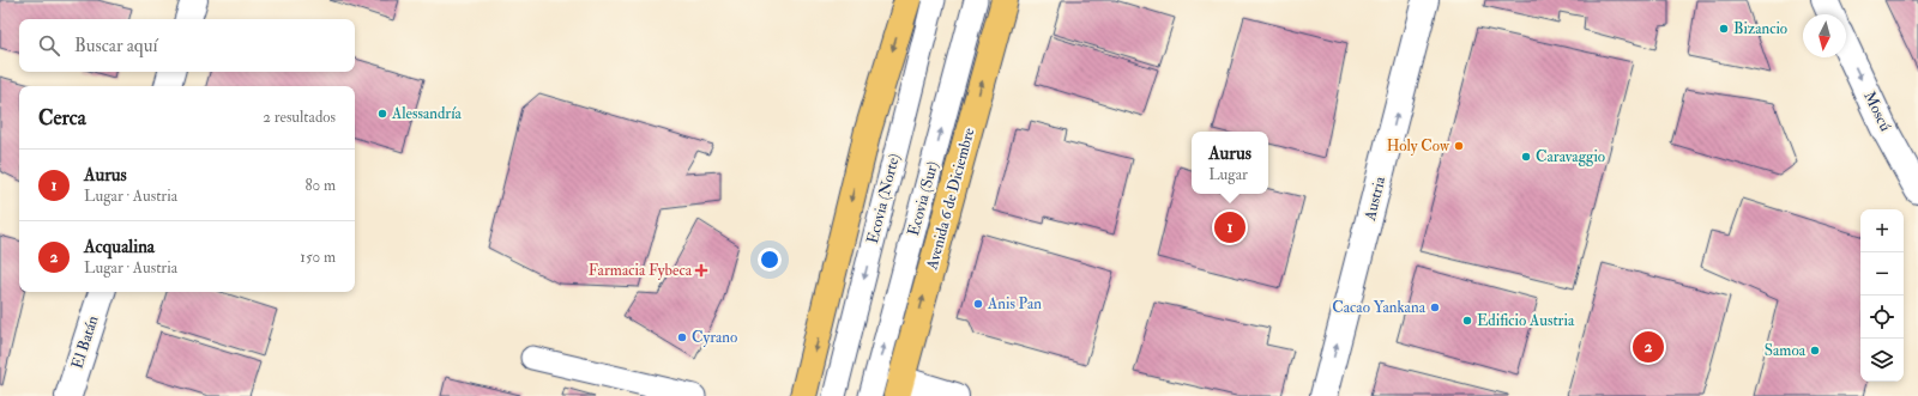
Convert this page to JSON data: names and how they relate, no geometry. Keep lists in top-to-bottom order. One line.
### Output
{"streets":{"main road":["Avenida 6 de Diciembre"],"street":["Moscú","Austria","El Batán"],"lane":["Ecovia (Norte)","Ecovia (Sur)"]},"one_way":["Moscú","Ecovia (Norte)","Ecovia (Sur)","Austria"],"places":{"other":["Bizancio","Alessandría","Holy Cow","Caravaggio","Anis Pan","Cacao Yankana","Edificio Austria","Cyrano","Samoa"],"health":["Farmacia Fybeca"]},"north":"bottom","page":{"search":"Buscar aquí","heading":["Cerca","2 resultados"],"popup":["Aurus","Lugar"],"list":[{"mark":"1","name":"Aurus","note":"Lugar · Austria","value":"80 m"},{"mark":"2","name":"Acqualina","note":"Lugar · Austria","value":"150 m"}],"map_buttons":["+","−"],"pins":["1","2"]}}
